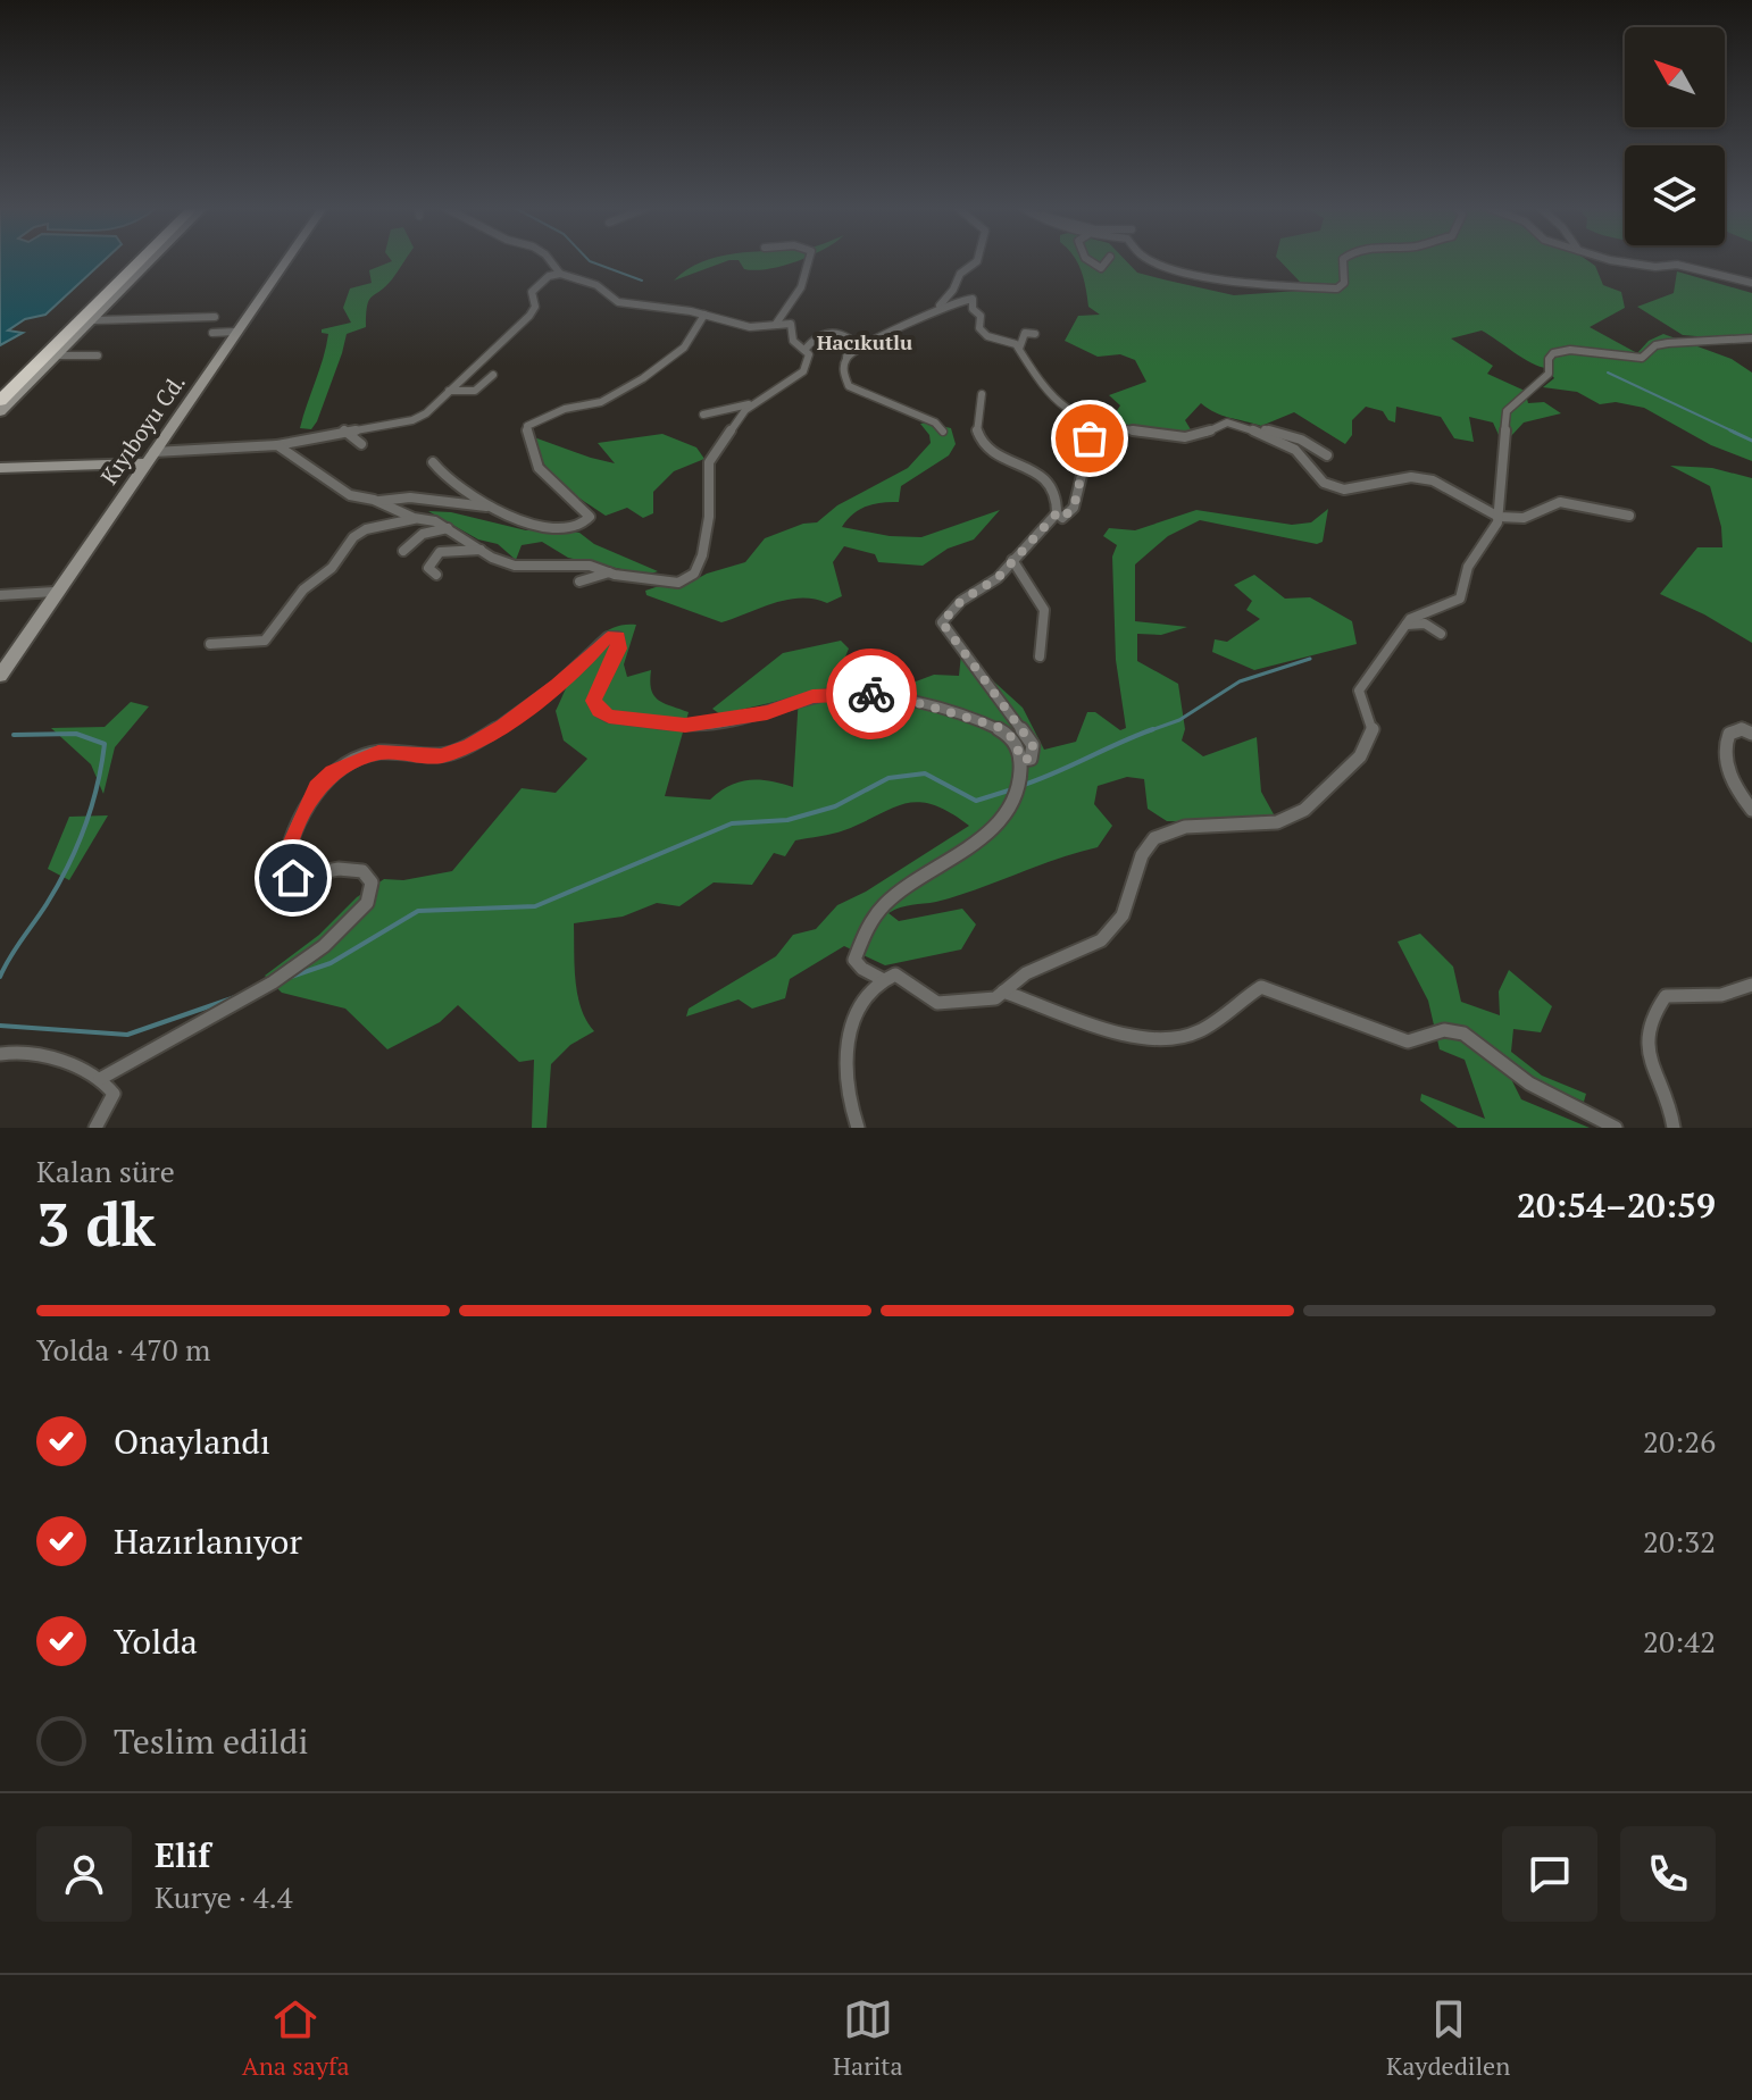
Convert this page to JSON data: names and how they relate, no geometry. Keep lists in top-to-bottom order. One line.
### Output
{"streets":{"street":["Kıyıboyu Cd."]},"districts":["Hacıkutlu"],"north":"top left","page":{"heading":["3 dk","Kalan süre","20:54–20:59"],"panel":["Elif","Kurye · 4.4"],"bar":"Yolda · 470 m","list":[["Onaylandı","20:26"],["Hazırlanıyor","20:32"],["Yolda","20:42"],"Teslim edildi"],"tabs":["Ana sayfa","Harita","Kaydedilen"]}}
